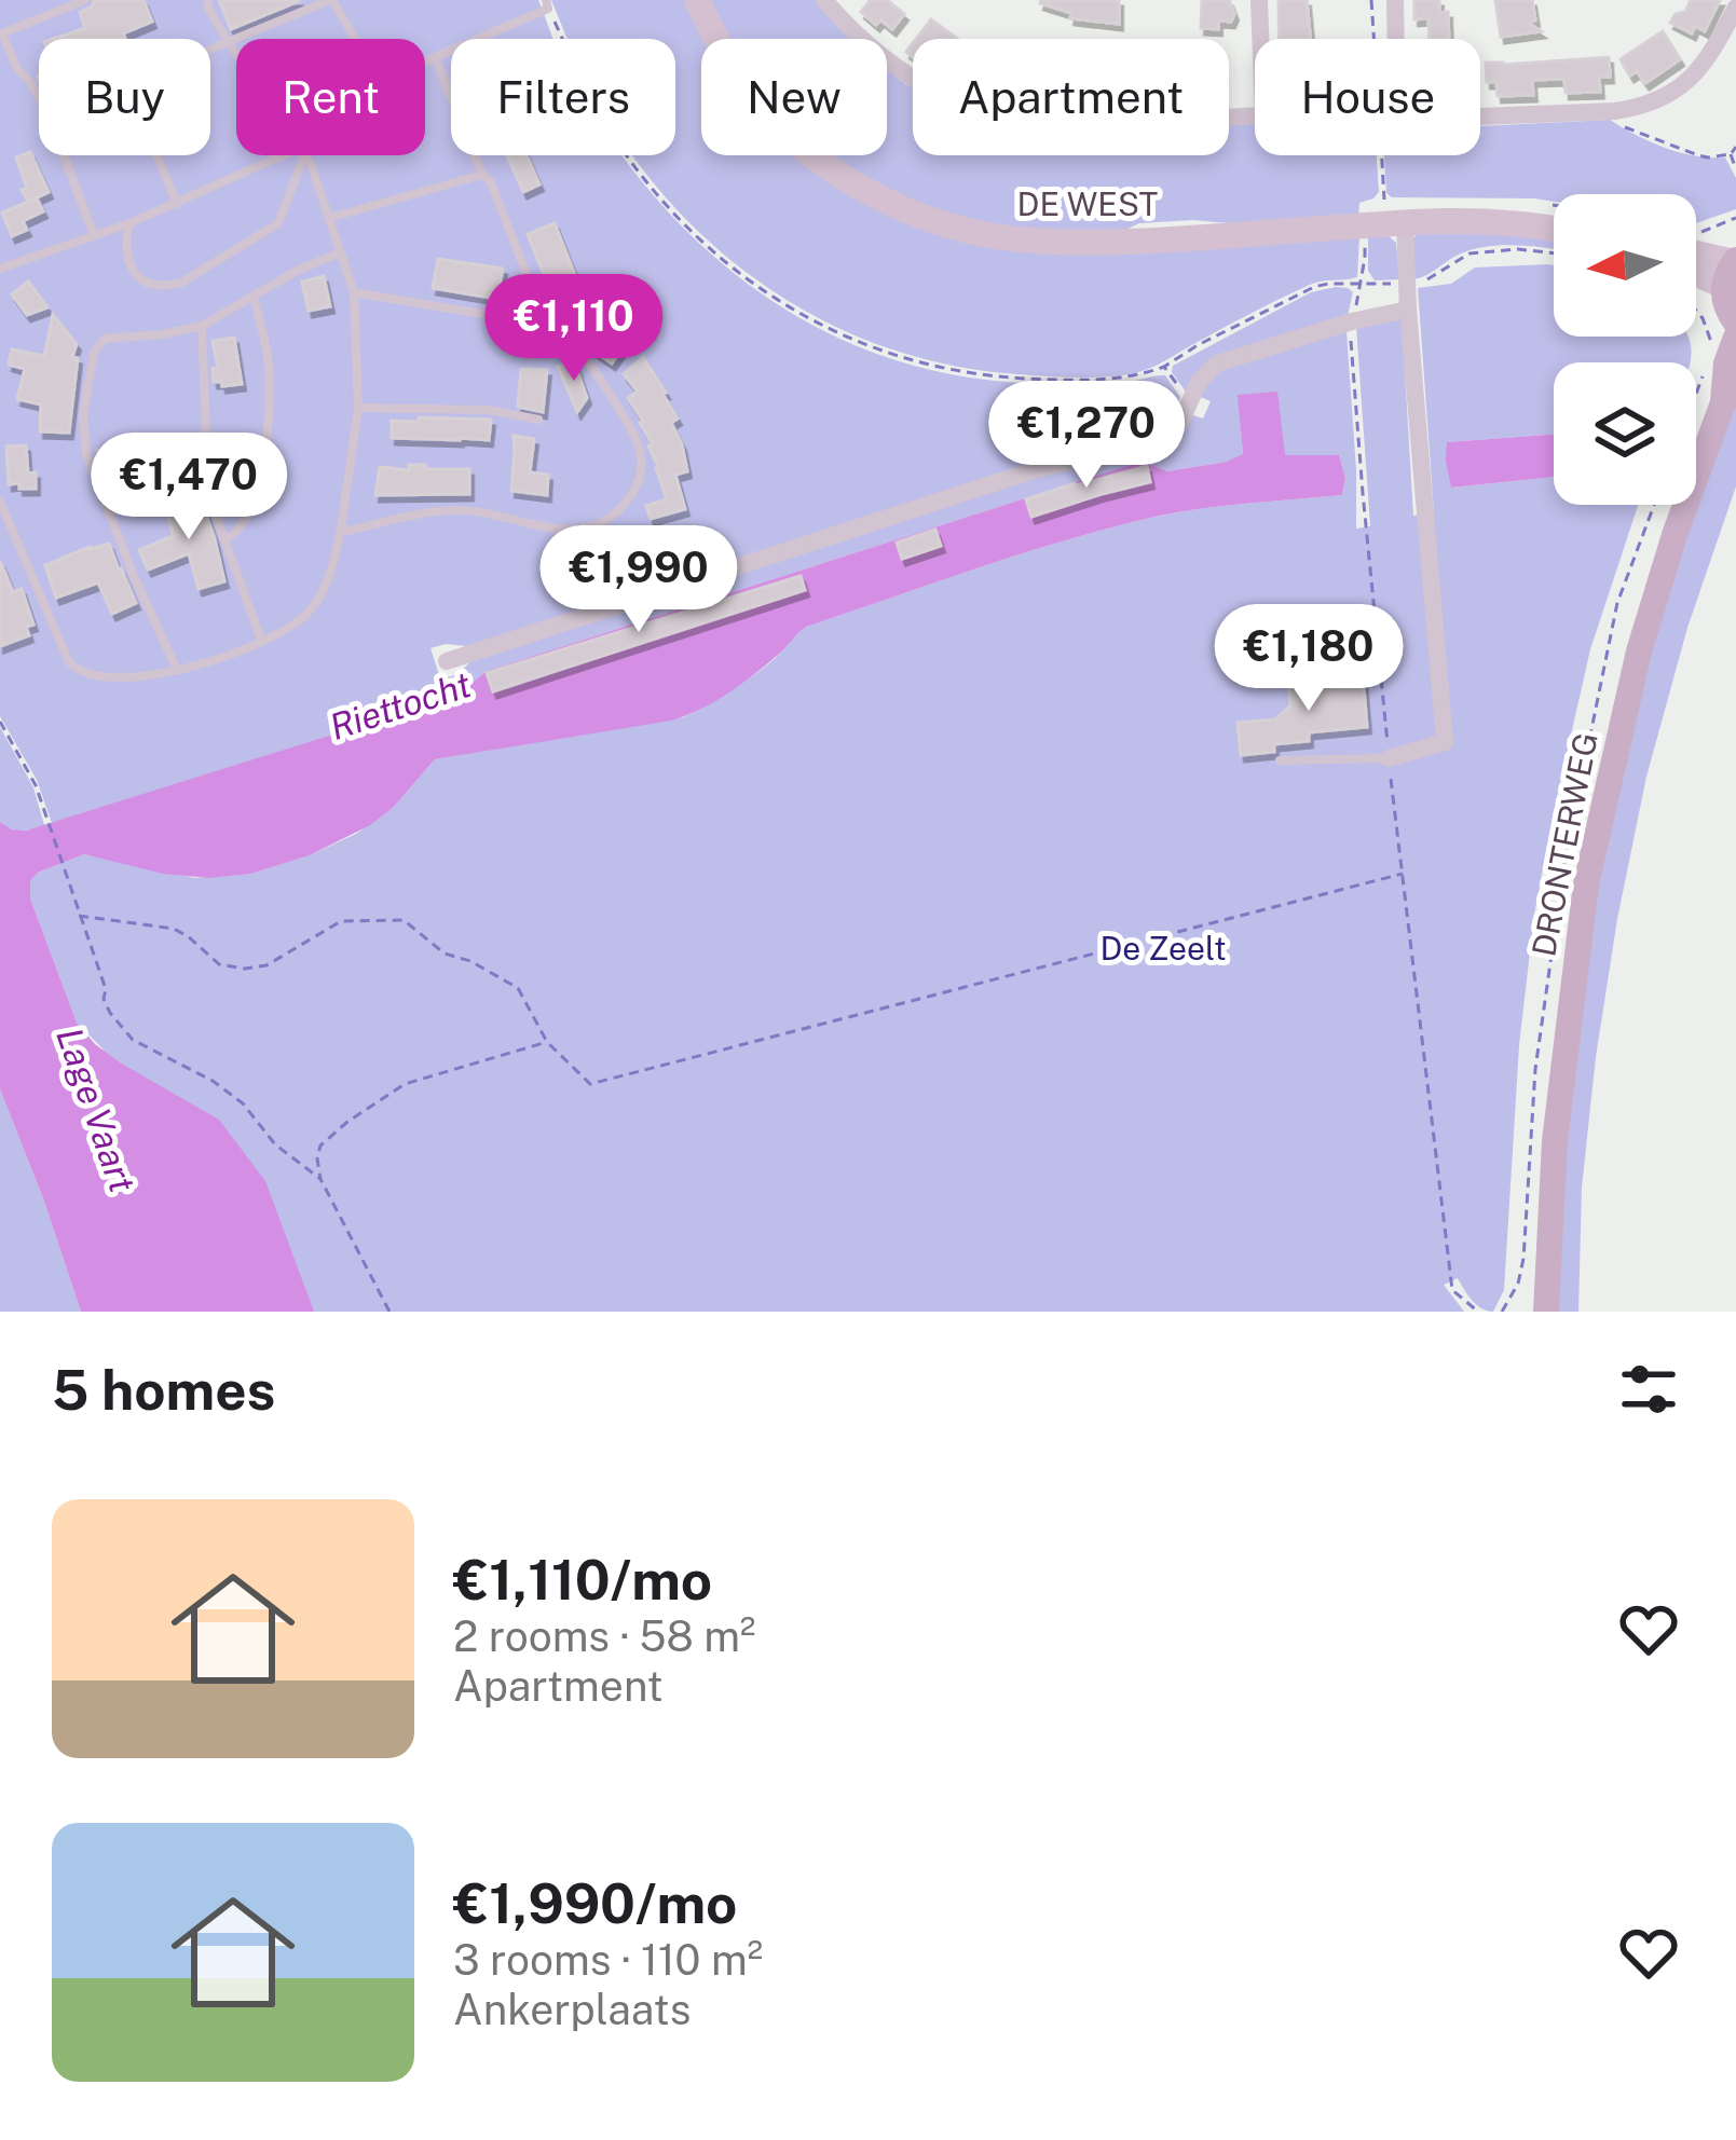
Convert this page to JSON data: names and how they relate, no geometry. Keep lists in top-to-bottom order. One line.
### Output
{"streets":{"main road":["DE WEST","DRONTERWEG"]},"water":["Riettocht","Lage Vaart"],"parks":["De Zeelt"],"north":"left","page":{"chip":["Buy","Rent","Filters","New","Apartment","House"],"price":["€1,110","€1,270","€1,470","€1,990","€1,180"],"heading":"5 homes","list":[{"name":"€1,110/mo","note":"2 rooms · 58 m² · Apartment"},{"name":"€1,990/mo","note":"3 rooms · 110 m² · Ankerplaats"}]}}
